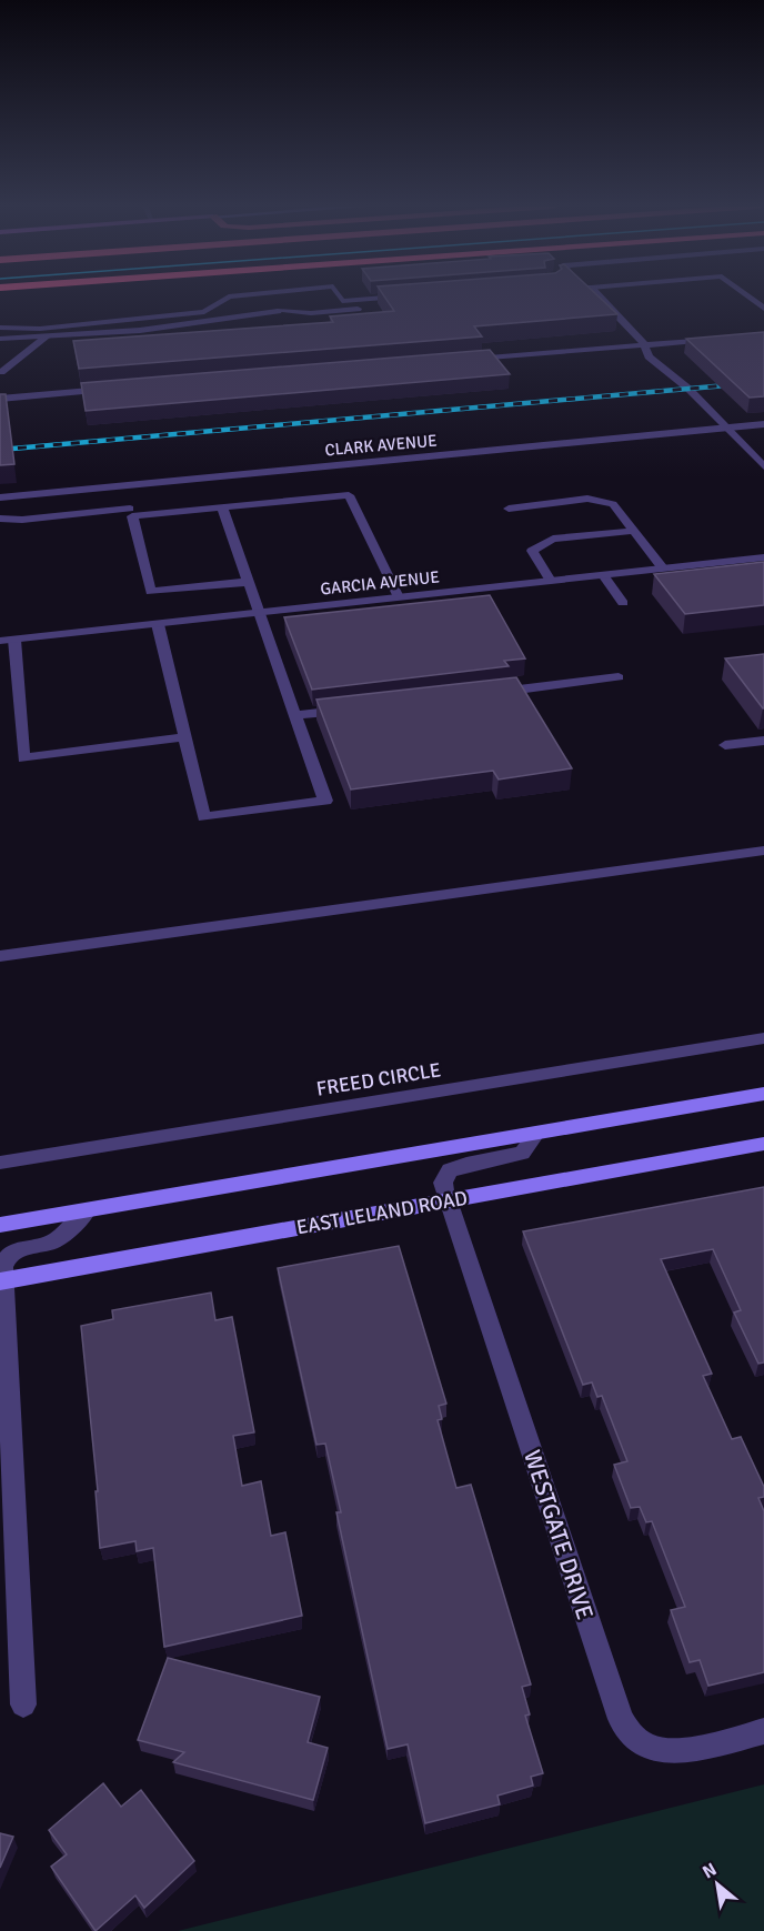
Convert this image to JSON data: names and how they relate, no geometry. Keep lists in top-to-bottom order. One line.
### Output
{"streets":{"main road":["EAST LELAND ROAD"],"street":["CLARK AVENUE","GARCIA AVENUE","FREED CIRCLE","WESTGATE DRIVE"]},"crossings":[["EAST LELAND ROAD","WESTGATE DRIVE"]],"north":"top left"}
